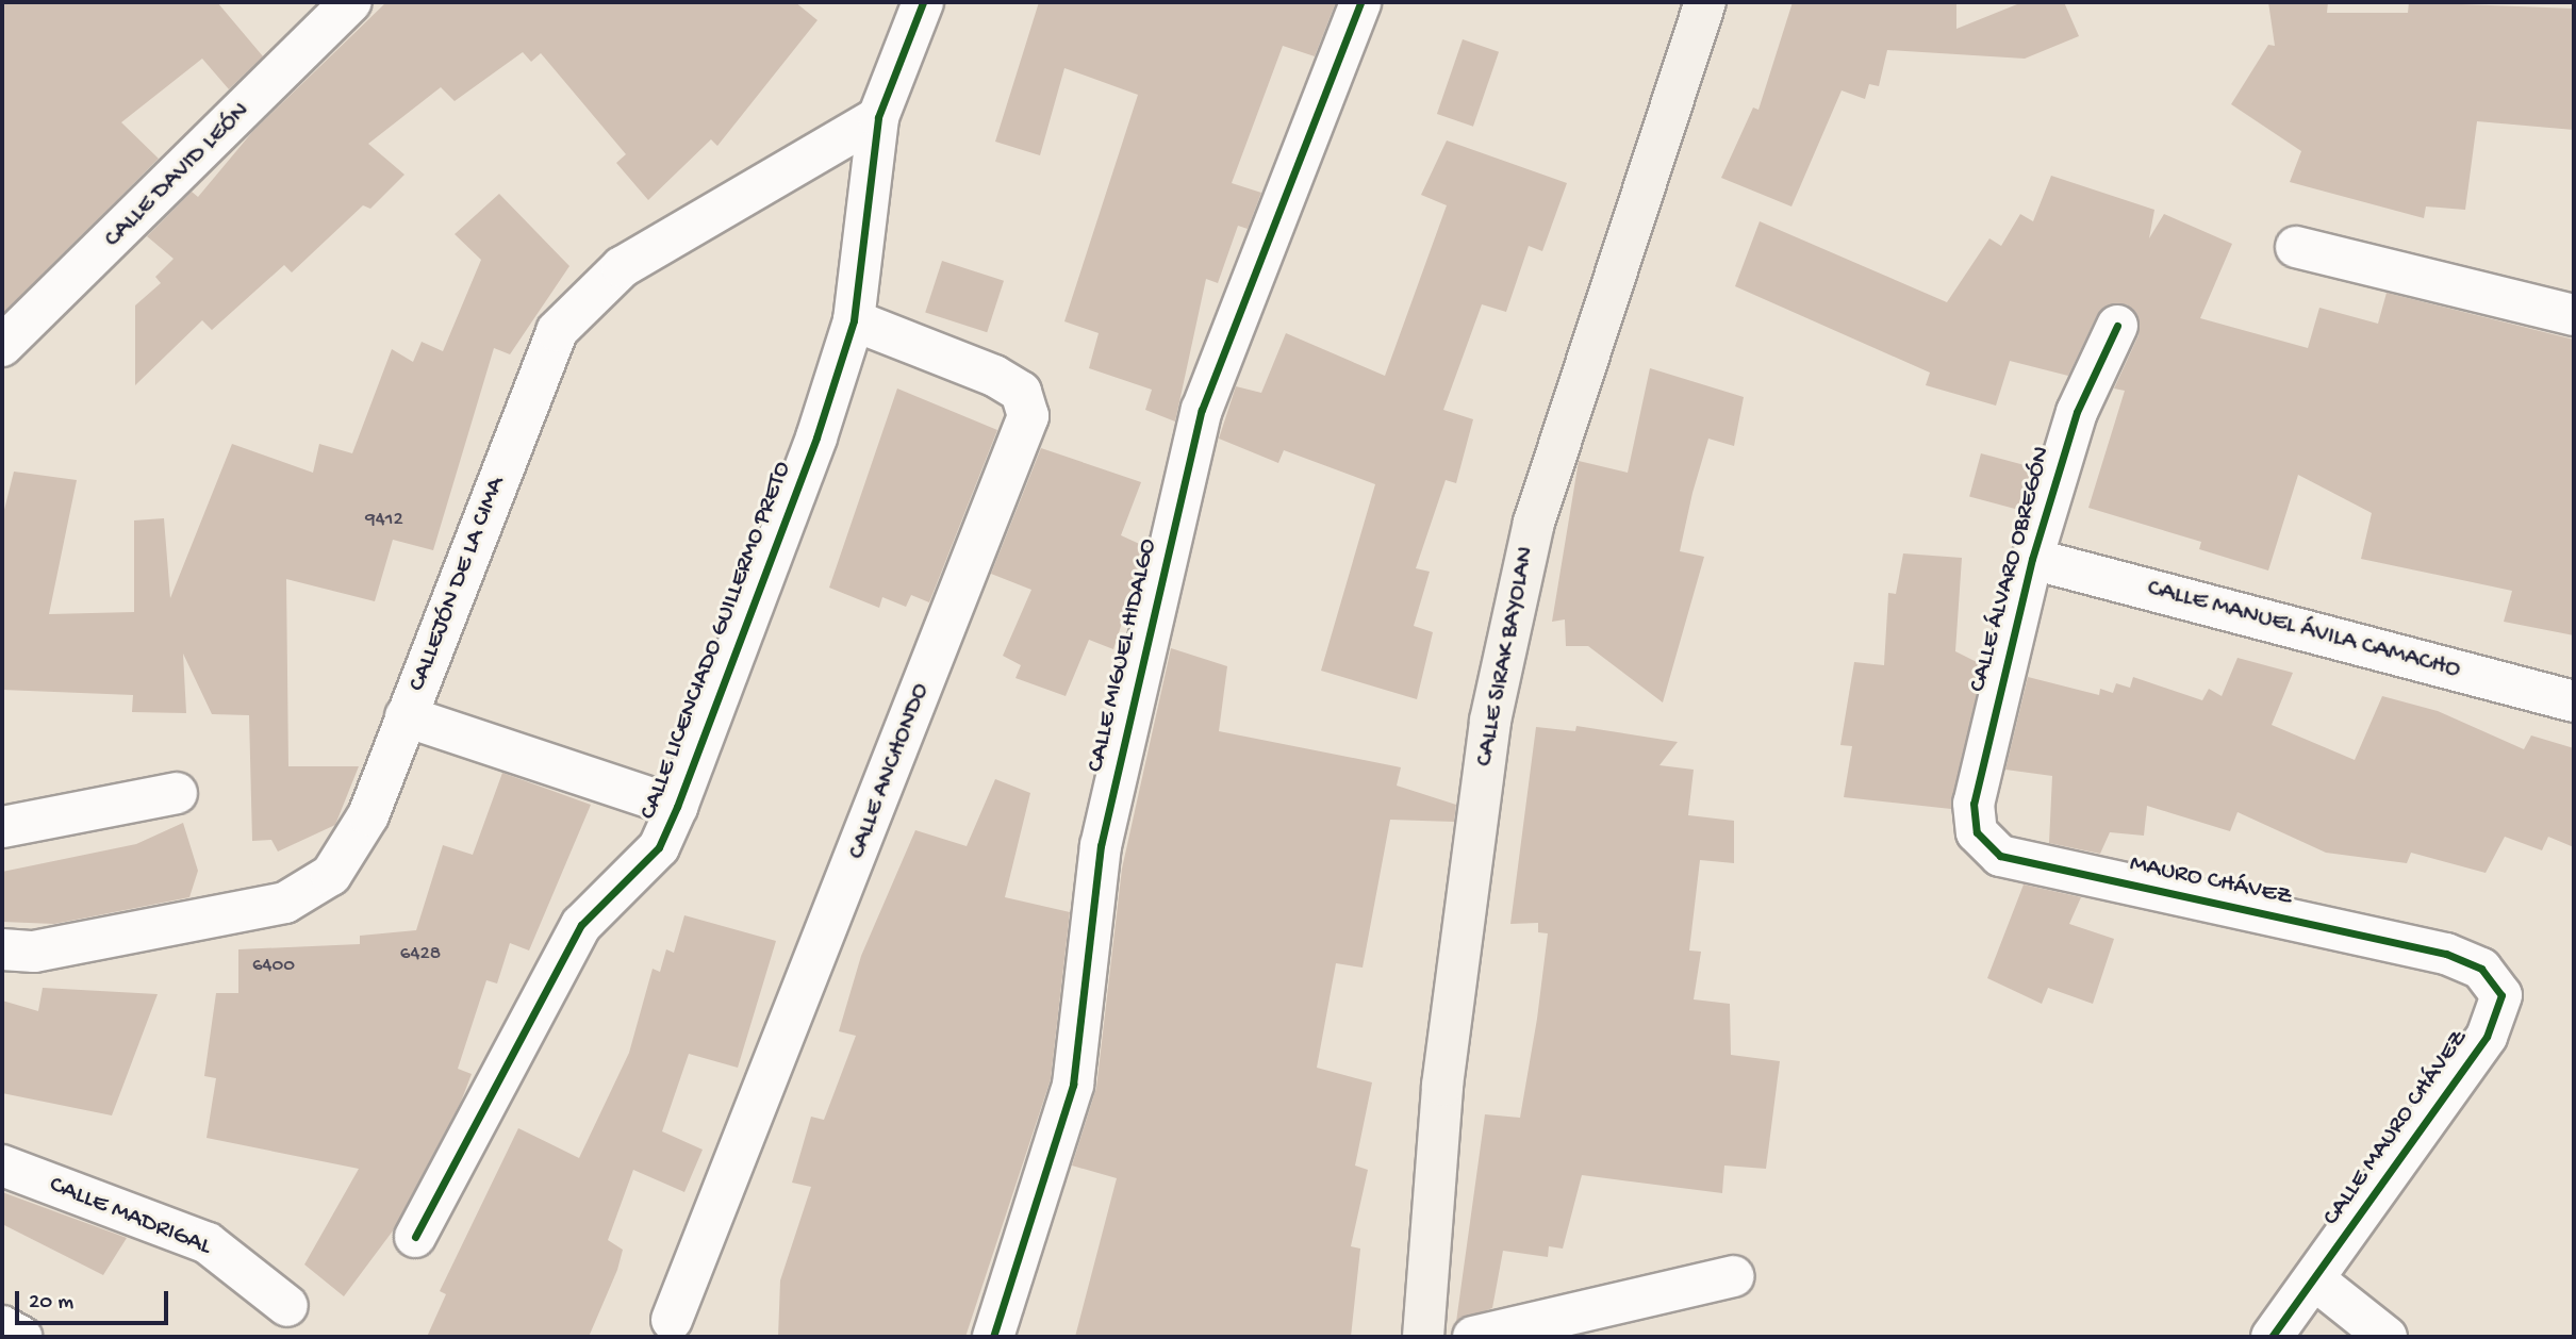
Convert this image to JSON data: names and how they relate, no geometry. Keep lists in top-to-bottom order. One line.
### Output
{"streets":{"main road":["CALLE SIRAK BAYOLAN"],"street":["CALLE DAVID LEÓN","CALLE ÁLVARO OBREGÓN","CALLEJÓN DE LA CIMA","CALLE MANUEL ÁVILA CAMACHO","CALLE LICENCIADO GUILLERMO PRETO","CALLE MIGUEL HIDALGO","CALLE ANCHONDO","MAURO CHÁVEZ","CALLE MAURO CHÁVEZ","CALLE MADRIGAL"]},"crossings":[["CALLE ÁLVARO OBREGÓN","CALLE MANUEL ÁVILA CAMACHO"],["CALLE ÁLVARO OBREGÓN","MAURO CHÁVEZ"],["CALLEJÓN DE LA CIMA","CALLE LICENCIADO GUILLERMO PRETO"],["CALLE LICENCIADO GUILLERMO PRETO","CALLE ANCHONDO"],["MAURO CHÁVEZ","CALLE MAURO CHÁVEZ"]],"house_numbers":["9412","6428","6400"],"scale_bar":"20 m"}
